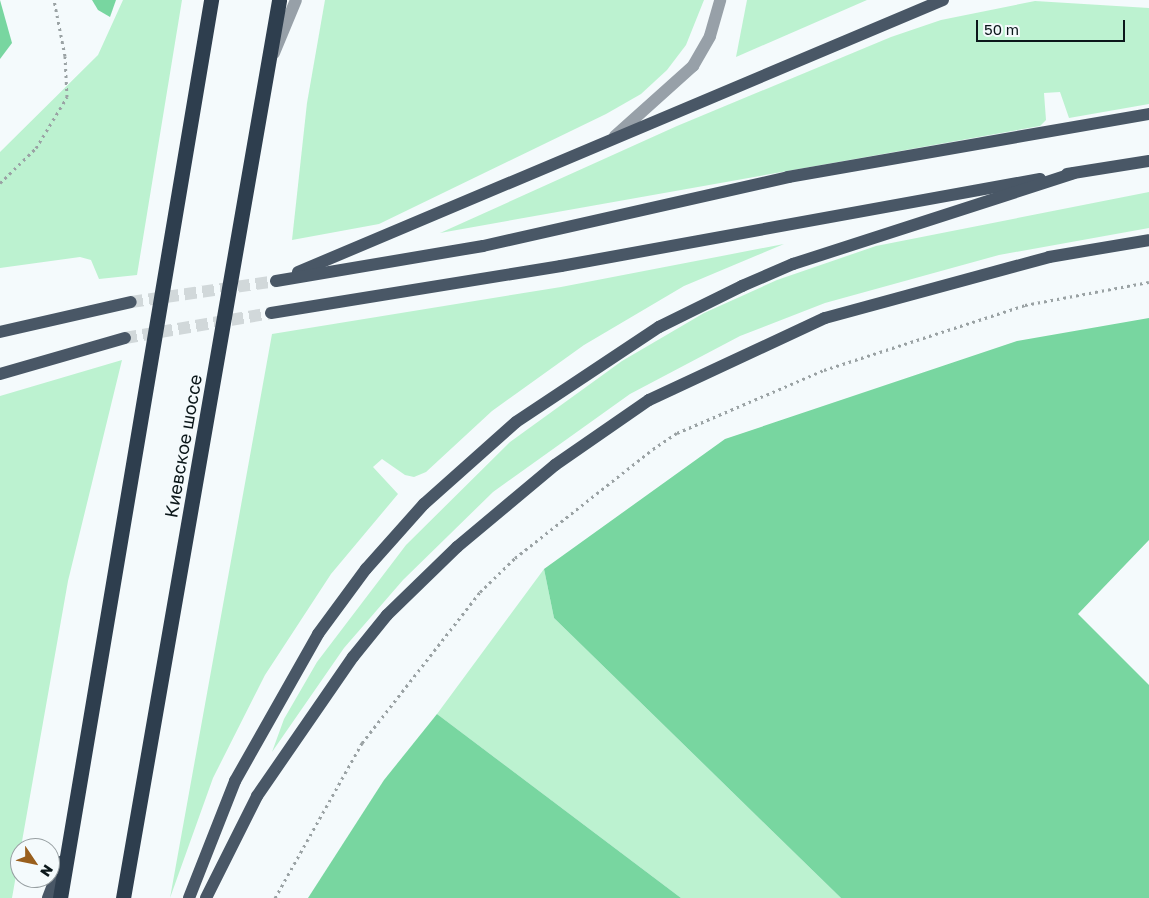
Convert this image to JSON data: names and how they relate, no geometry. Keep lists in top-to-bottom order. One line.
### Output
{"streets":{"highway":["Киевское шоссе"]},"scale_bar":"50 m","north":"bottom right"}
